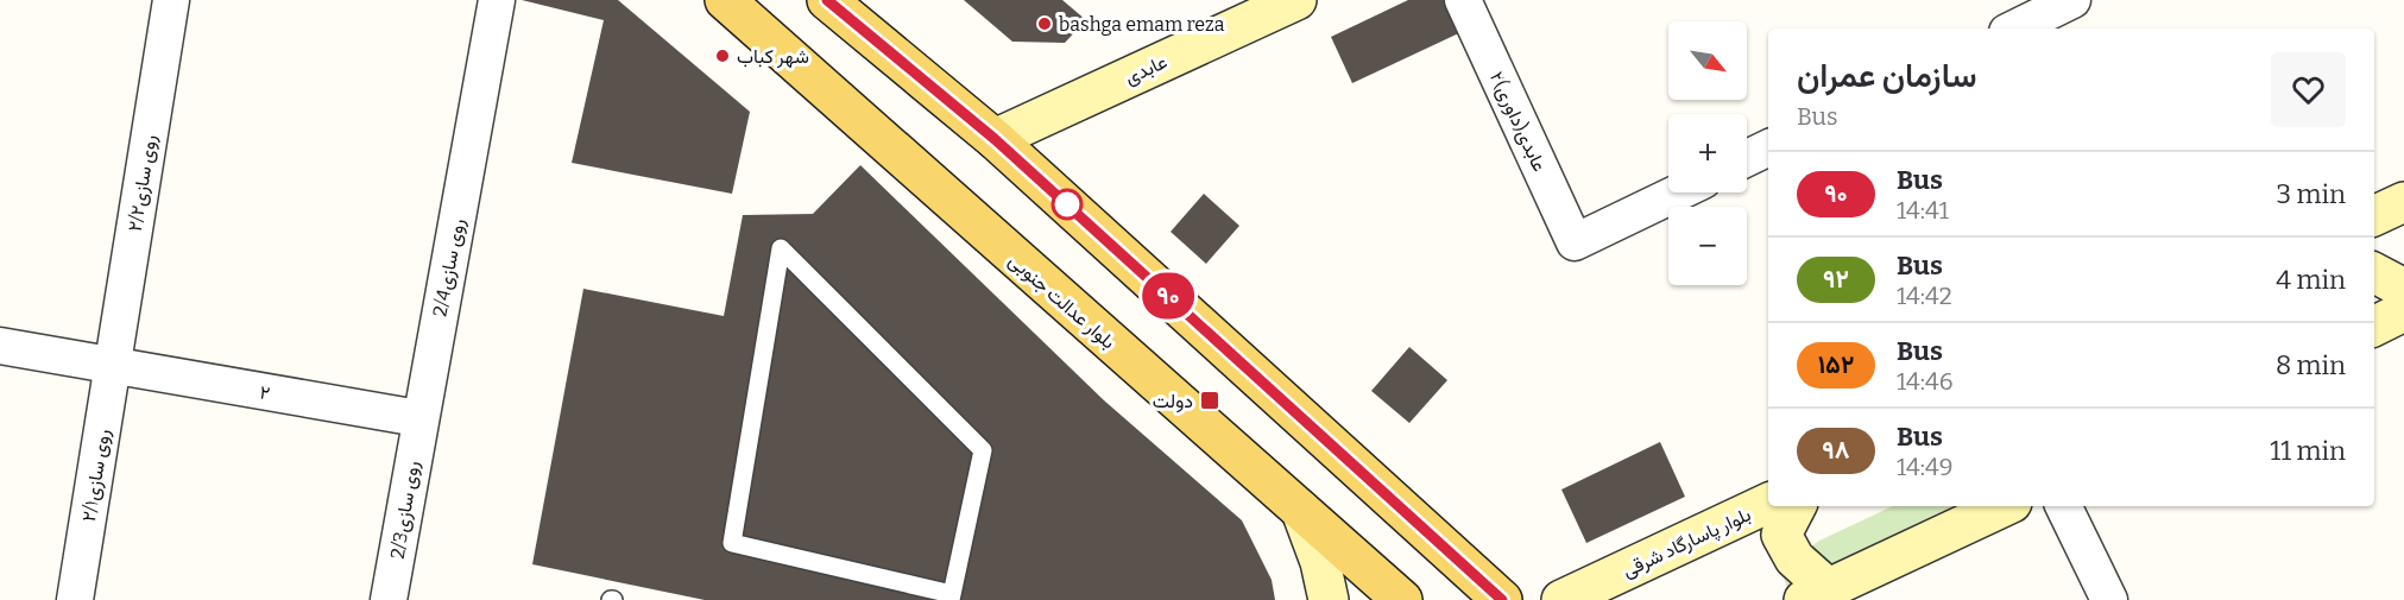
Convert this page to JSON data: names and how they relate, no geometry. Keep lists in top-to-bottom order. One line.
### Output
{"streets":{"main road":["عابدی","بلوار عدالت جنوبی","بلوار پاسارگاد شرقی"],"street":["۲عابدی(داوری)","روی سازی۲/۲","روی سازی2/4","۲","روی سازی۲/۱","روی سازی2/3"]},"crossings":[["روی سازی۲/۲","۲"],["روی سازی۲/۲","روی سازی۲/۱"],["روی سازی2/4","۲"],["روی سازی2/4","روی سازی2/3"],["۲","روی سازی۲/۱"],["۲","روی سازی2/3"]],"places":{"other":["bashga emam reza","شهر کباب"],"transit":["دولت"]},"lines":["bus line ۹۰"],"north":"bottom right","page":{"on_map":"۹۰","map_buttons":["+","−"],"heading":["سازمان عمران","Bus"],"list":[{"mark":"۹۰","name":"Bus","note":"14:41","value":"3 min"},{"mark":"۹۲","name":"Bus","note":"14:42","value":"4 min"},{"mark":"۱۵۲","name":"Bus","note":"14:46","value":"8 min"},{"mark":"۹۸","name":"Bus","note":"14:49","value":"11 min"}]}}
